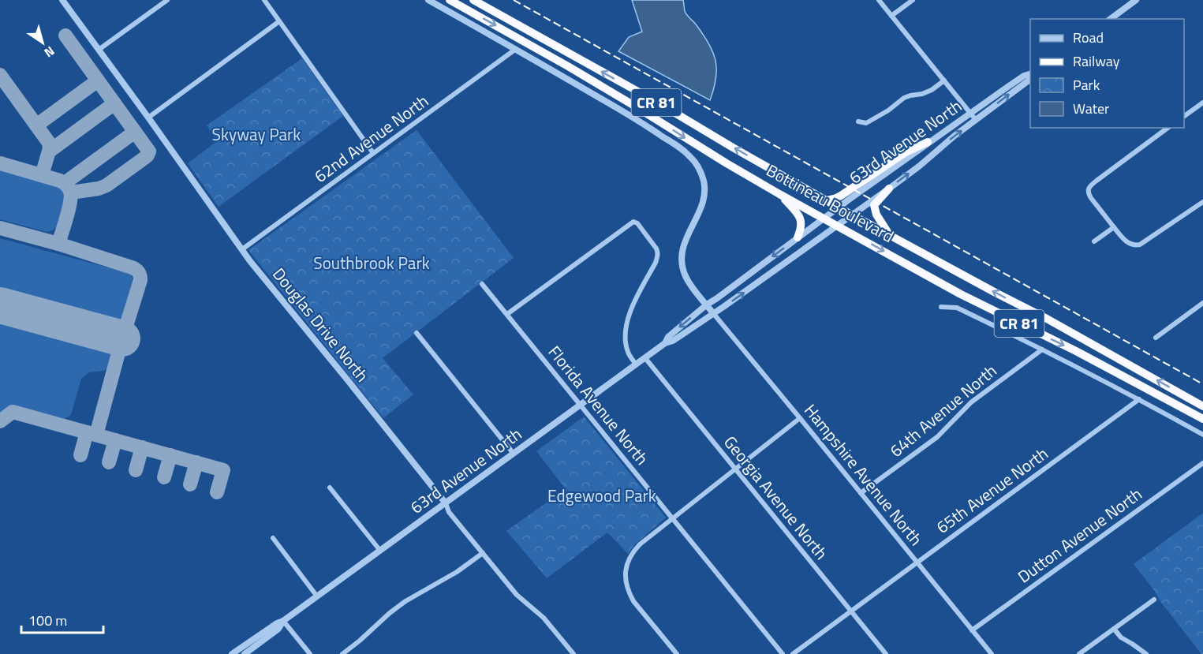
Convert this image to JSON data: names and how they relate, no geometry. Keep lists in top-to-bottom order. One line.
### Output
{"streets":{"highway":["CR 81","Bottineau Boulevard"],"street":["62nd Avenue North","63rd Avenue North","Douglas Drive North","Florida Avenue North","64th Avenue North","Hampshire Avenue North","65th Avenue North","Georgia Avenue North","Dutton Avenue North"]},"crossings":[["62nd Avenue North","Douglas Drive North"],["63rd Avenue North","Bottineau Boulevard"],["63rd Avenue North","Douglas Drive North"],["63rd Avenue North","Florida Avenue North"],["63rd Avenue North","Hampshire Avenue North"],["63rd Avenue North","Georgia Avenue North"],["64th Avenue North","Hampshire Avenue North"],["Hampshire Avenue North","65th Avenue North"],["Hampshire Avenue North","Dutton Avenue North"],["65th Avenue North","Georgia Avenue North"]],"parks":["Skyway Park","Southbrook Park","Edgewood Park"],"legend":["Road","Railway","Park","Water"],"scale_bar":"100 m","north":"bottom right"}
